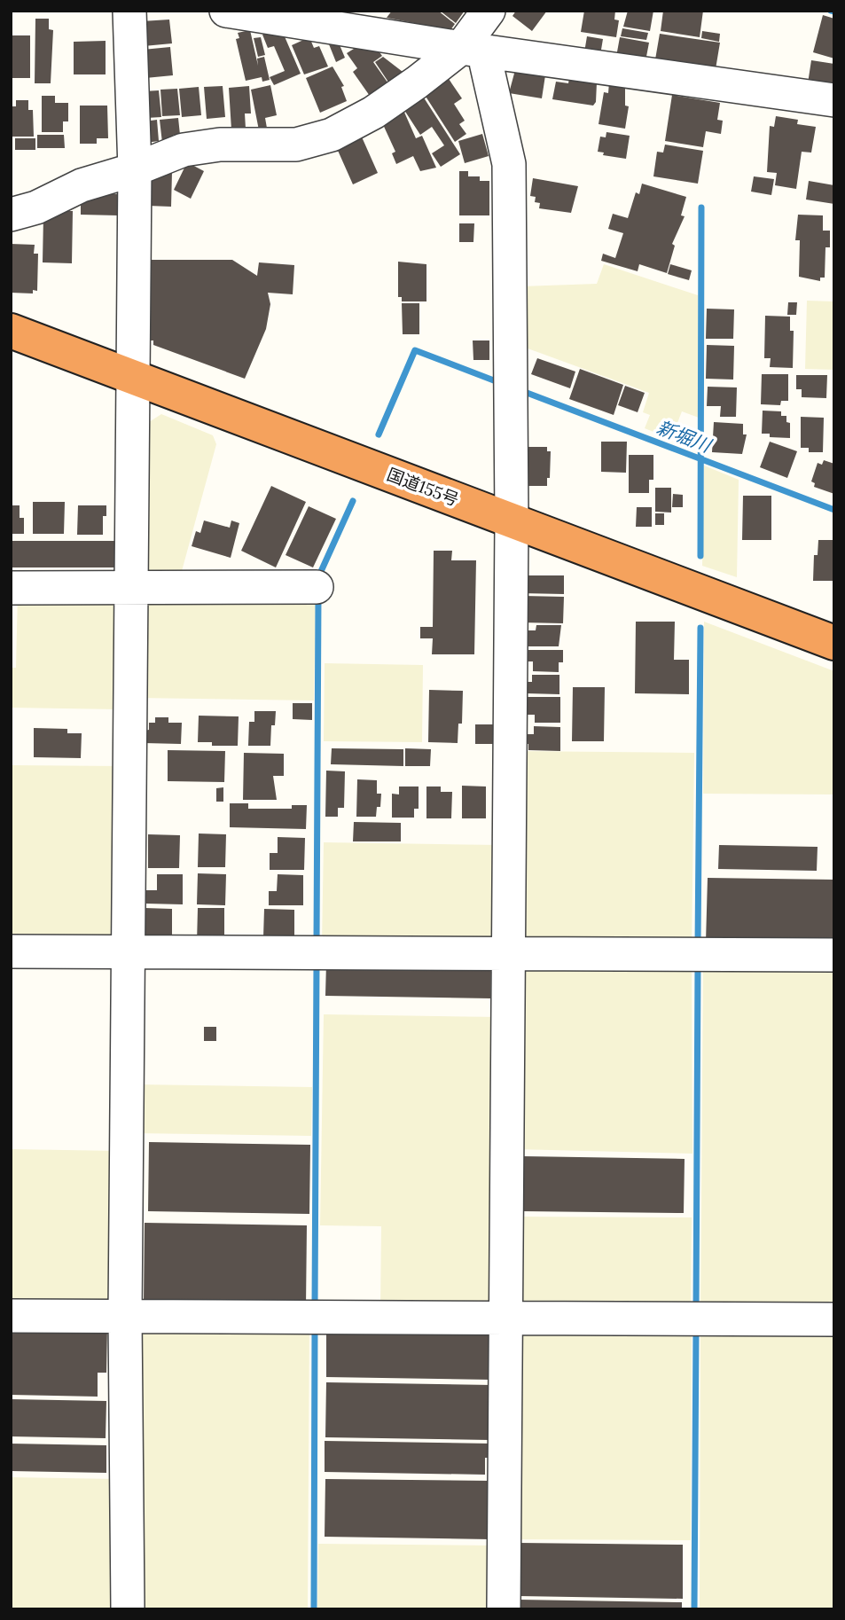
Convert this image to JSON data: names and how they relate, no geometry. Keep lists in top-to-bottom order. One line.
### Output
{"streets":{"highway":["国道155号"]},"water":["新堀川"]}
